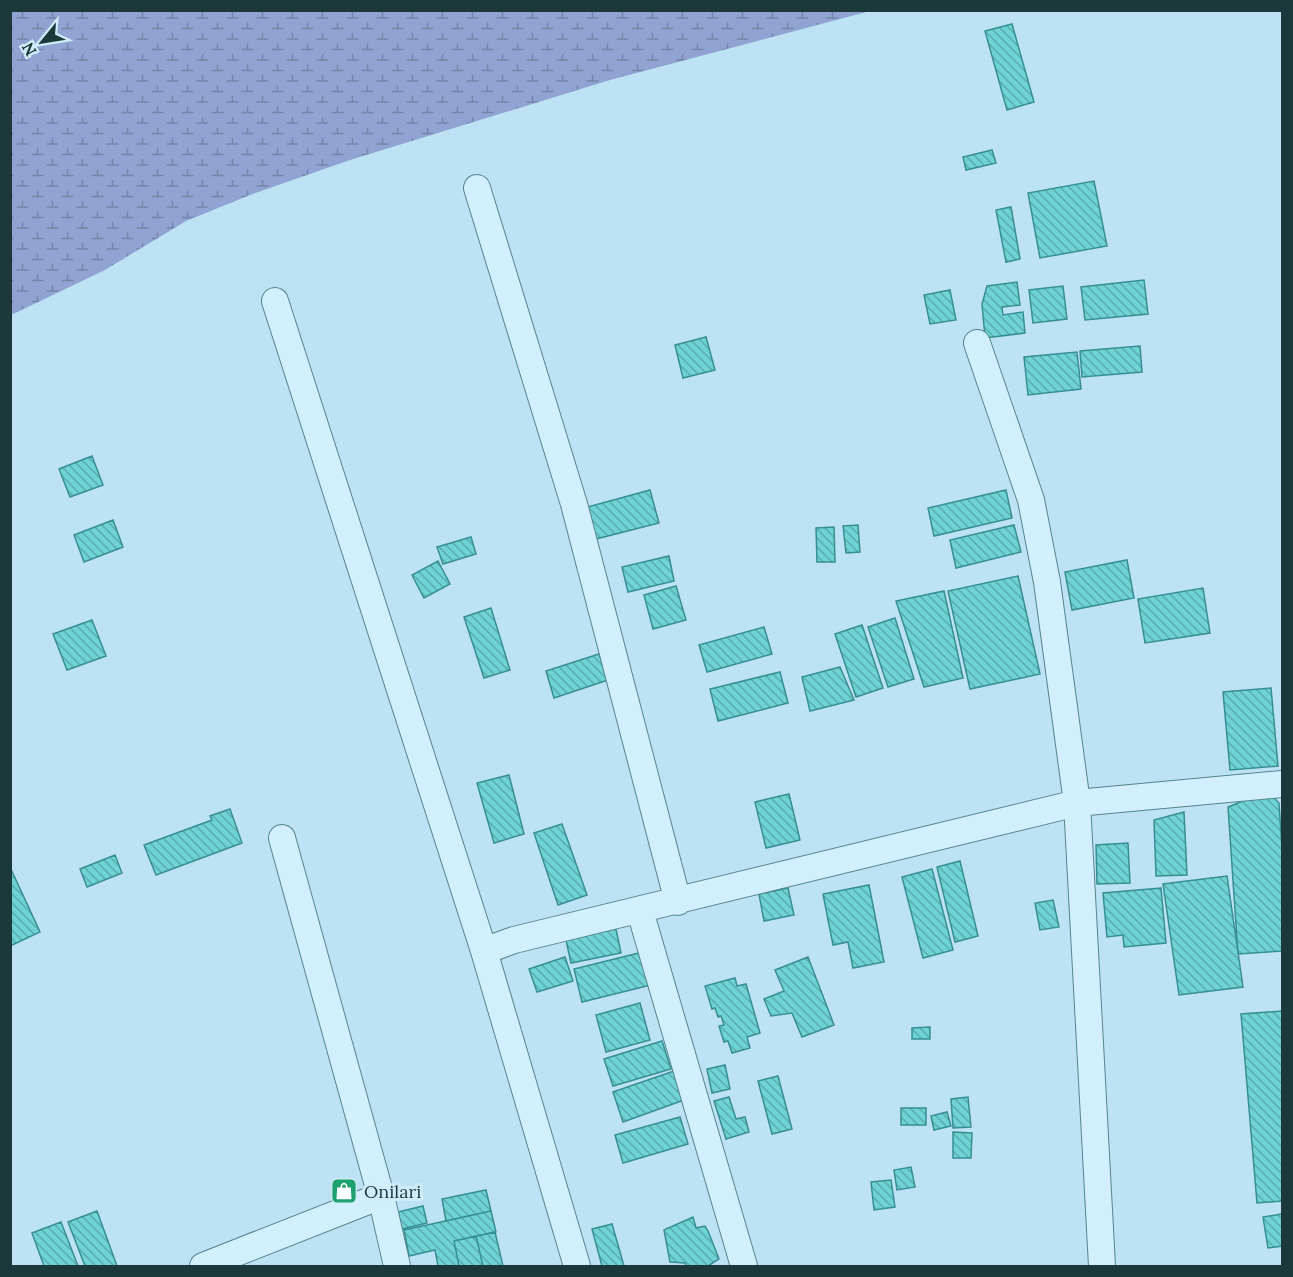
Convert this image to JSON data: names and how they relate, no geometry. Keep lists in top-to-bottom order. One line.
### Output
{"places":{"shop":["Onilari"]},"north":"bottom left"}
